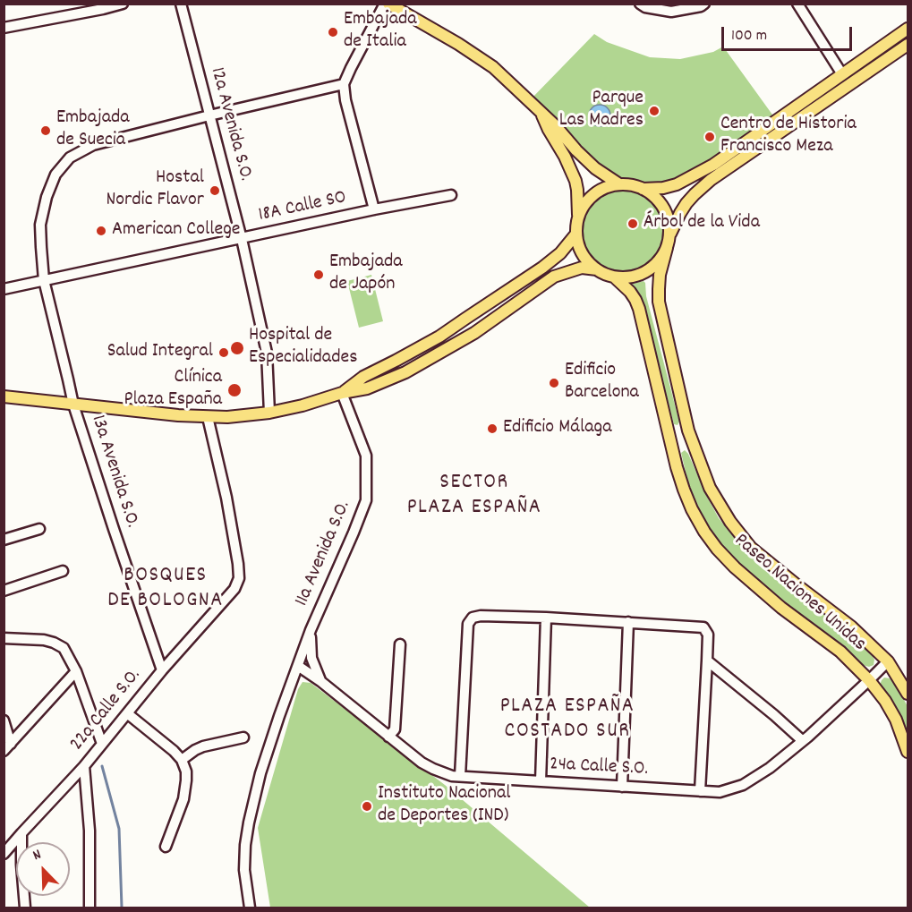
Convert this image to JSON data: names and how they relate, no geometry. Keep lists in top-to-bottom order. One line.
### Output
{"streets":{"main road":["Paseo Naciones Unidas"],"street":["12a Avenida S.O.","18A Calle SO","13a Avenida S.O.","11a Avenida S.O.","22a Calle S.O.","24a Calle S.O."]},"crossings":[["12a Avenida S.O.","18A Calle SO"],["12a Avenida S.O.","13a Avenida S.O."],["18A Calle SO","13a Avenida S.O."],["13a Avenida S.O.","22a Calle S.O."],["11a Avenida S.O.","24a Calle S.O."],["Paseo Naciones Unidas","24a Calle S.O."]],"districts":["SECTOR PLAZA ESPAÑA","BOSQUES DE BOLOGNA","PLAZA ESPAÑA COSTADO SUR"],"places":["Embajada de Italia","Parque Las Madres","Embajada de Suecia","Centro de Historia Francisco Meza","Hostal Nordic Flavor","Árbol de la Vida","American College","Embajada de Japón","Hospital de Especialidades","Salud Integral","Edificio Barcelona","Clínica Plaza España","Edificio Málaga","Instituto Nacional de Deportes (IND)"],"scale_bar":"100 m","north":"top left"}
